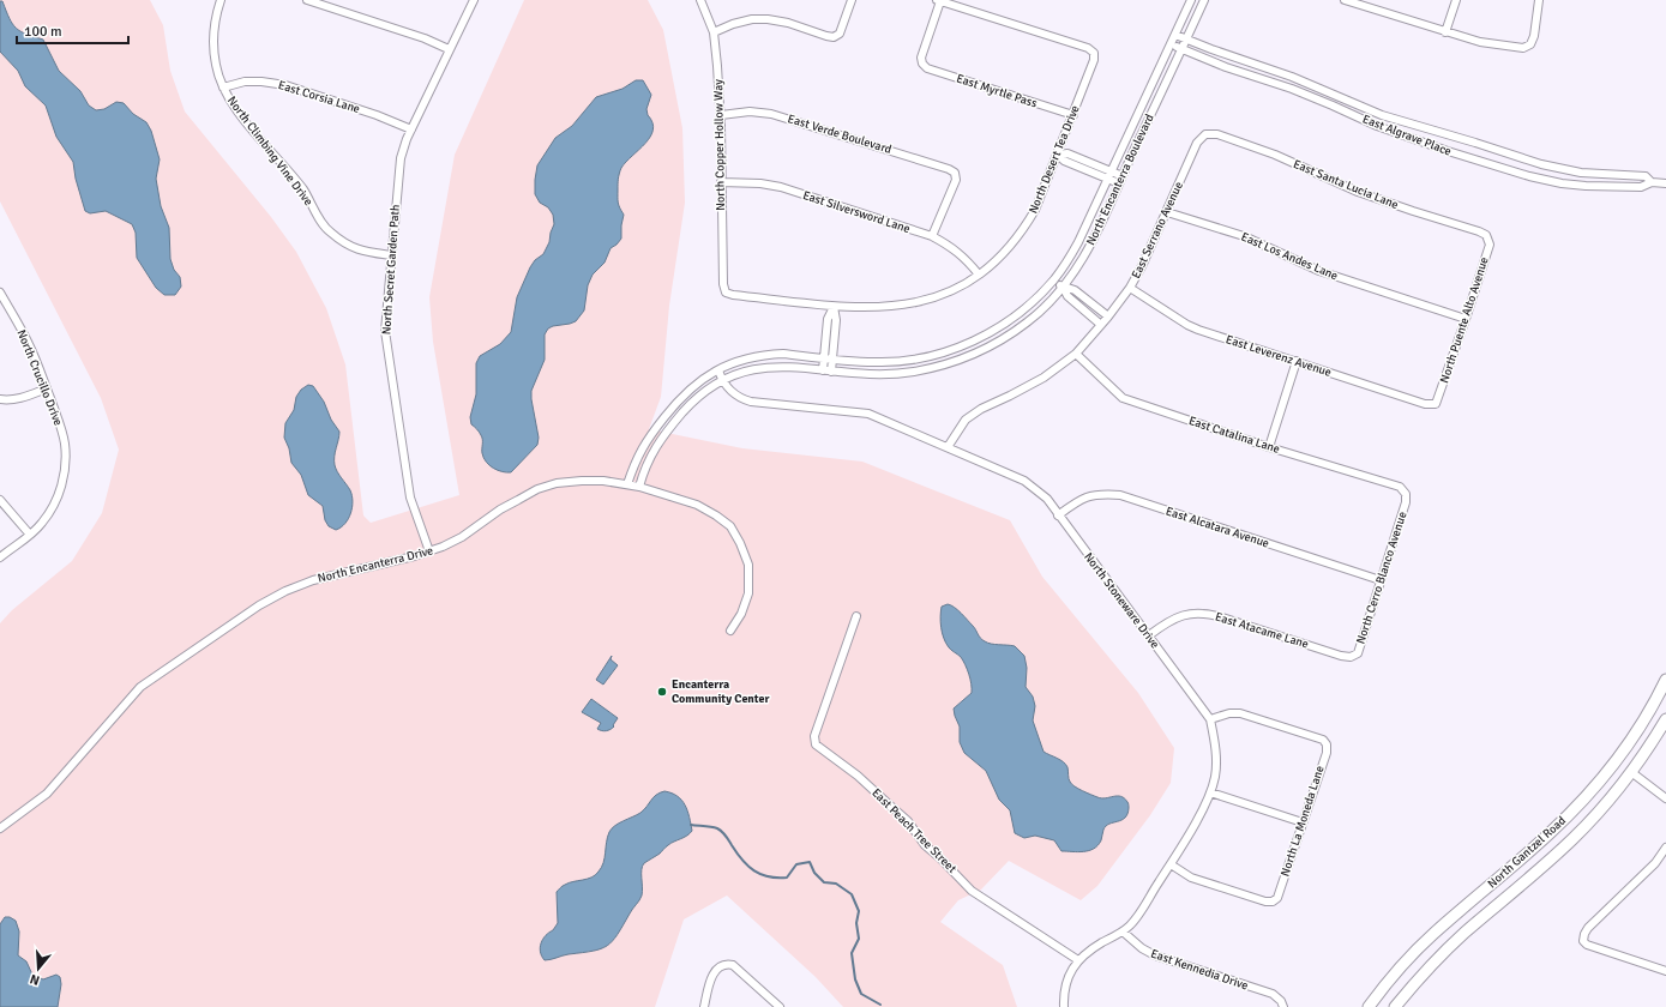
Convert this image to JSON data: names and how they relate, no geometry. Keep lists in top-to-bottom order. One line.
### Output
{"streets":{"main road":["North Gantzel Road"],"street":["East Myrtle Pass","East Corsia Lane","East Verde Boulevard","East Algrave Place","North Copper Hollow Way","North Climbing Vine Drive","North Desert Tea Drive","North Encanterra Boulevard","East Santa Lucia Lane","East Silversword Lane","East Serrano Avenue","East Los Andes Lane","North Secret Garden Path","North Puente Alto Avenue","East Leverenz Avenue","North Crucillo Drive","East Catalina Lane","East Alcatara Avenue","North Encanterra Drive","North Cerro Blanco Avenue","North Stoneware Drive","East Atacame Lane","North La Moneda Lane","East Peach Tree Street","East Kennedia Drive"]},"crossings":[["East Myrtle Pass","North Desert Tea Drive"],["East Corsia Lane","North Climbing Vine Drive"],["East Corsia Lane","North Secret Garden Path"],["East Verde Boulevard","North Copper Hollow Way"],["East Verde Boulevard","East Silversword Lane"],["East Algrave Place","North Encanterra Boulevard"],["North Copper Hollow Way","North Desert Tea Drive"],["North Copper Hollow Way","East Silversword Lane"],["North Climbing Vine Drive","North Secret Garden Path"],["North Desert Tea Drive","East Silversword Lane"],["North Encanterra Boulevard","North Encanterra Drive"],["North Encanterra Boulevard","North Stoneware Drive"],["East Santa Lucia Lane","East Serrano Avenue"],["East Santa Lucia Lane","North Puente Alto Avenue"],["East Serrano Avenue","East Los Andes Lane"],["East Serrano Avenue","East Leverenz Avenue"],["East Serrano Avenue","East Catalina Lane"],["East Serrano Avenue","North Stoneware Drive"],["East Los Andes Lane","North Puente Alto Avenue"],["North Secret Garden Path","North Encanterra Drive"],["North Puente Alto Avenue","East Leverenz Avenue"],["East Catalina Lane","North Cerro Blanco Avenue"],["East Alcatara Avenue","North Cerro Blanco Avenue"],["East Alcatara Avenue","North Stoneware Drive"],["North Cerro Blanco Avenue","East Atacame Lane"],["North Stoneware Drive","East Atacame Lane"],["North Stoneware Drive","North La Moneda Lane"],["North Stoneware Drive","East Peach Tree Street"],["North Stoneware Drive","East Kennedia Drive"]],"places":["Encanterra Community Center"],"scale_bar":"100 m","north":"bottom"}
